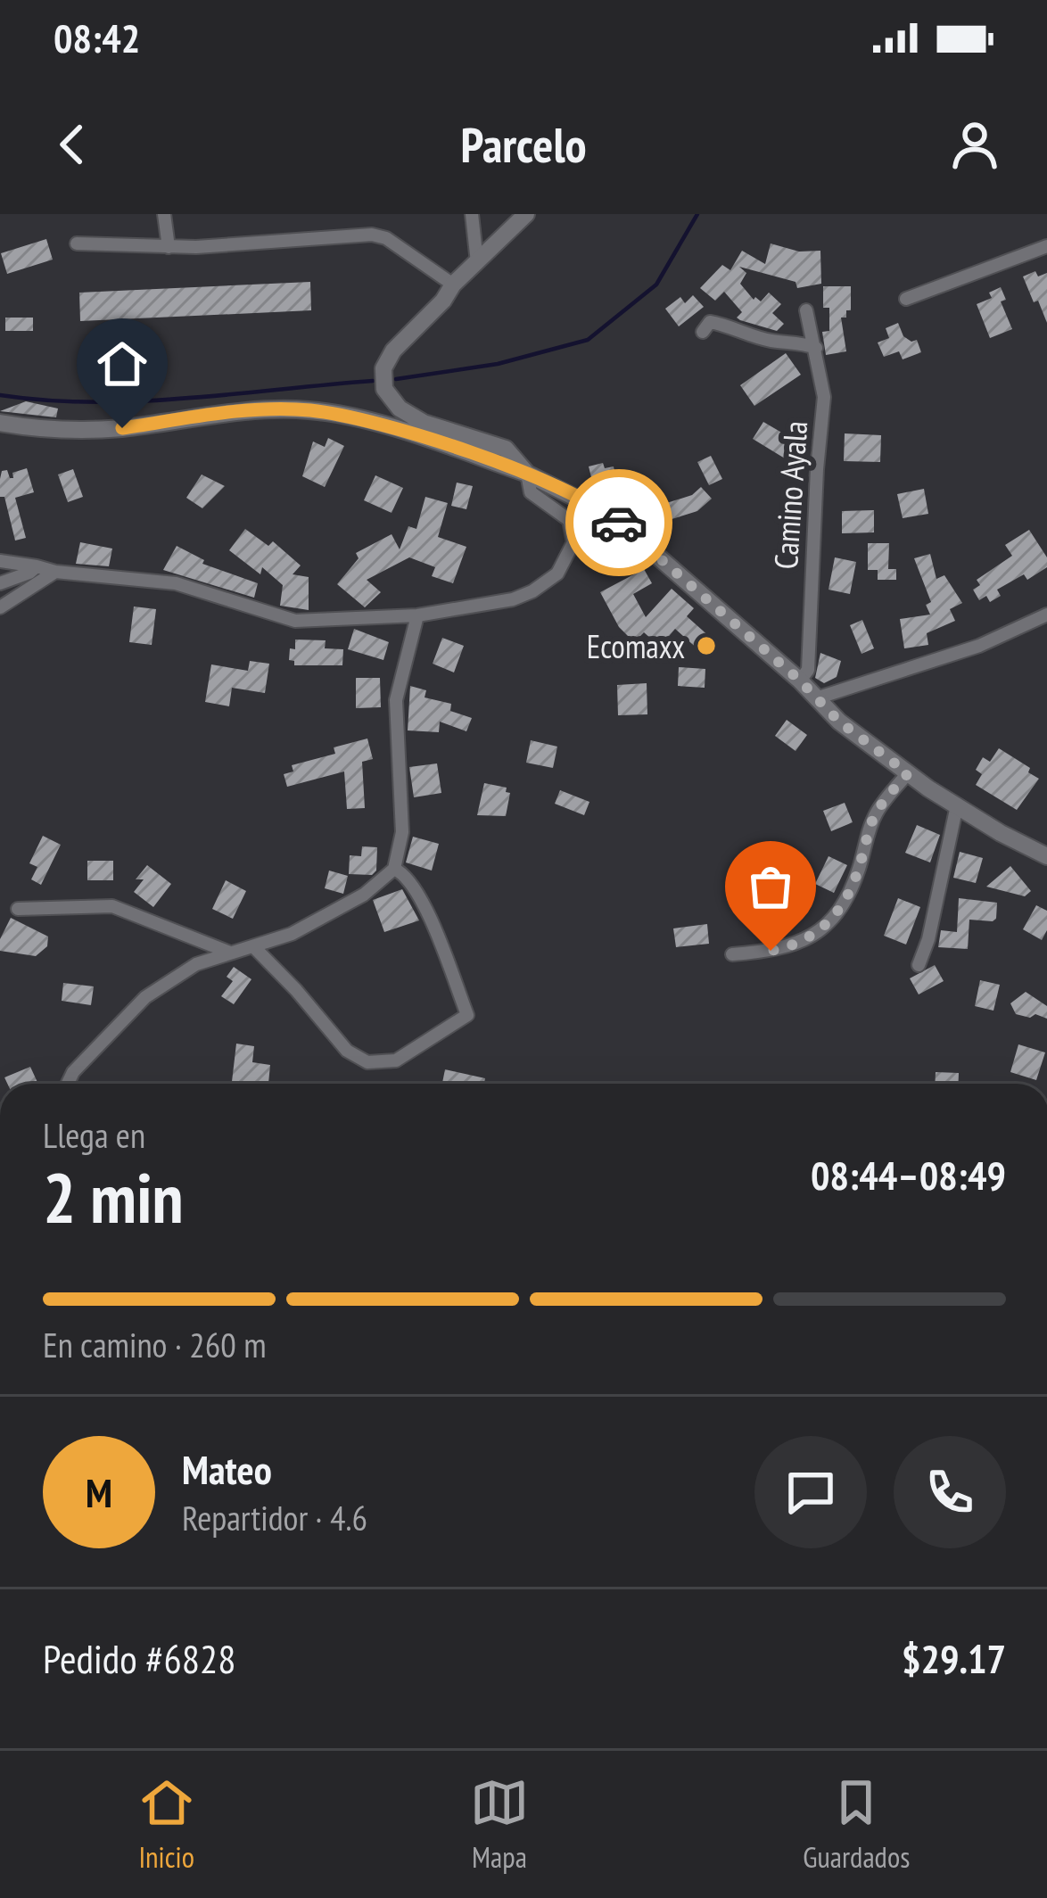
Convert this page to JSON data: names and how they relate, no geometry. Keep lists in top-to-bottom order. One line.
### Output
{"streets":{"street":["Camino Ayala"]},"places":["Ecomaxx"],"page":{"status":"08:42","header":"Parcelo","heading":["2 min","Llega en","08:44–08:49"],"panel":["Mateo","Repartidor · 4.6","Pedido #6828","$29.17"],"bar":"En camino · 260 m","round":"M","tabs":["Inicio","Mapa","Guardados"]}}
